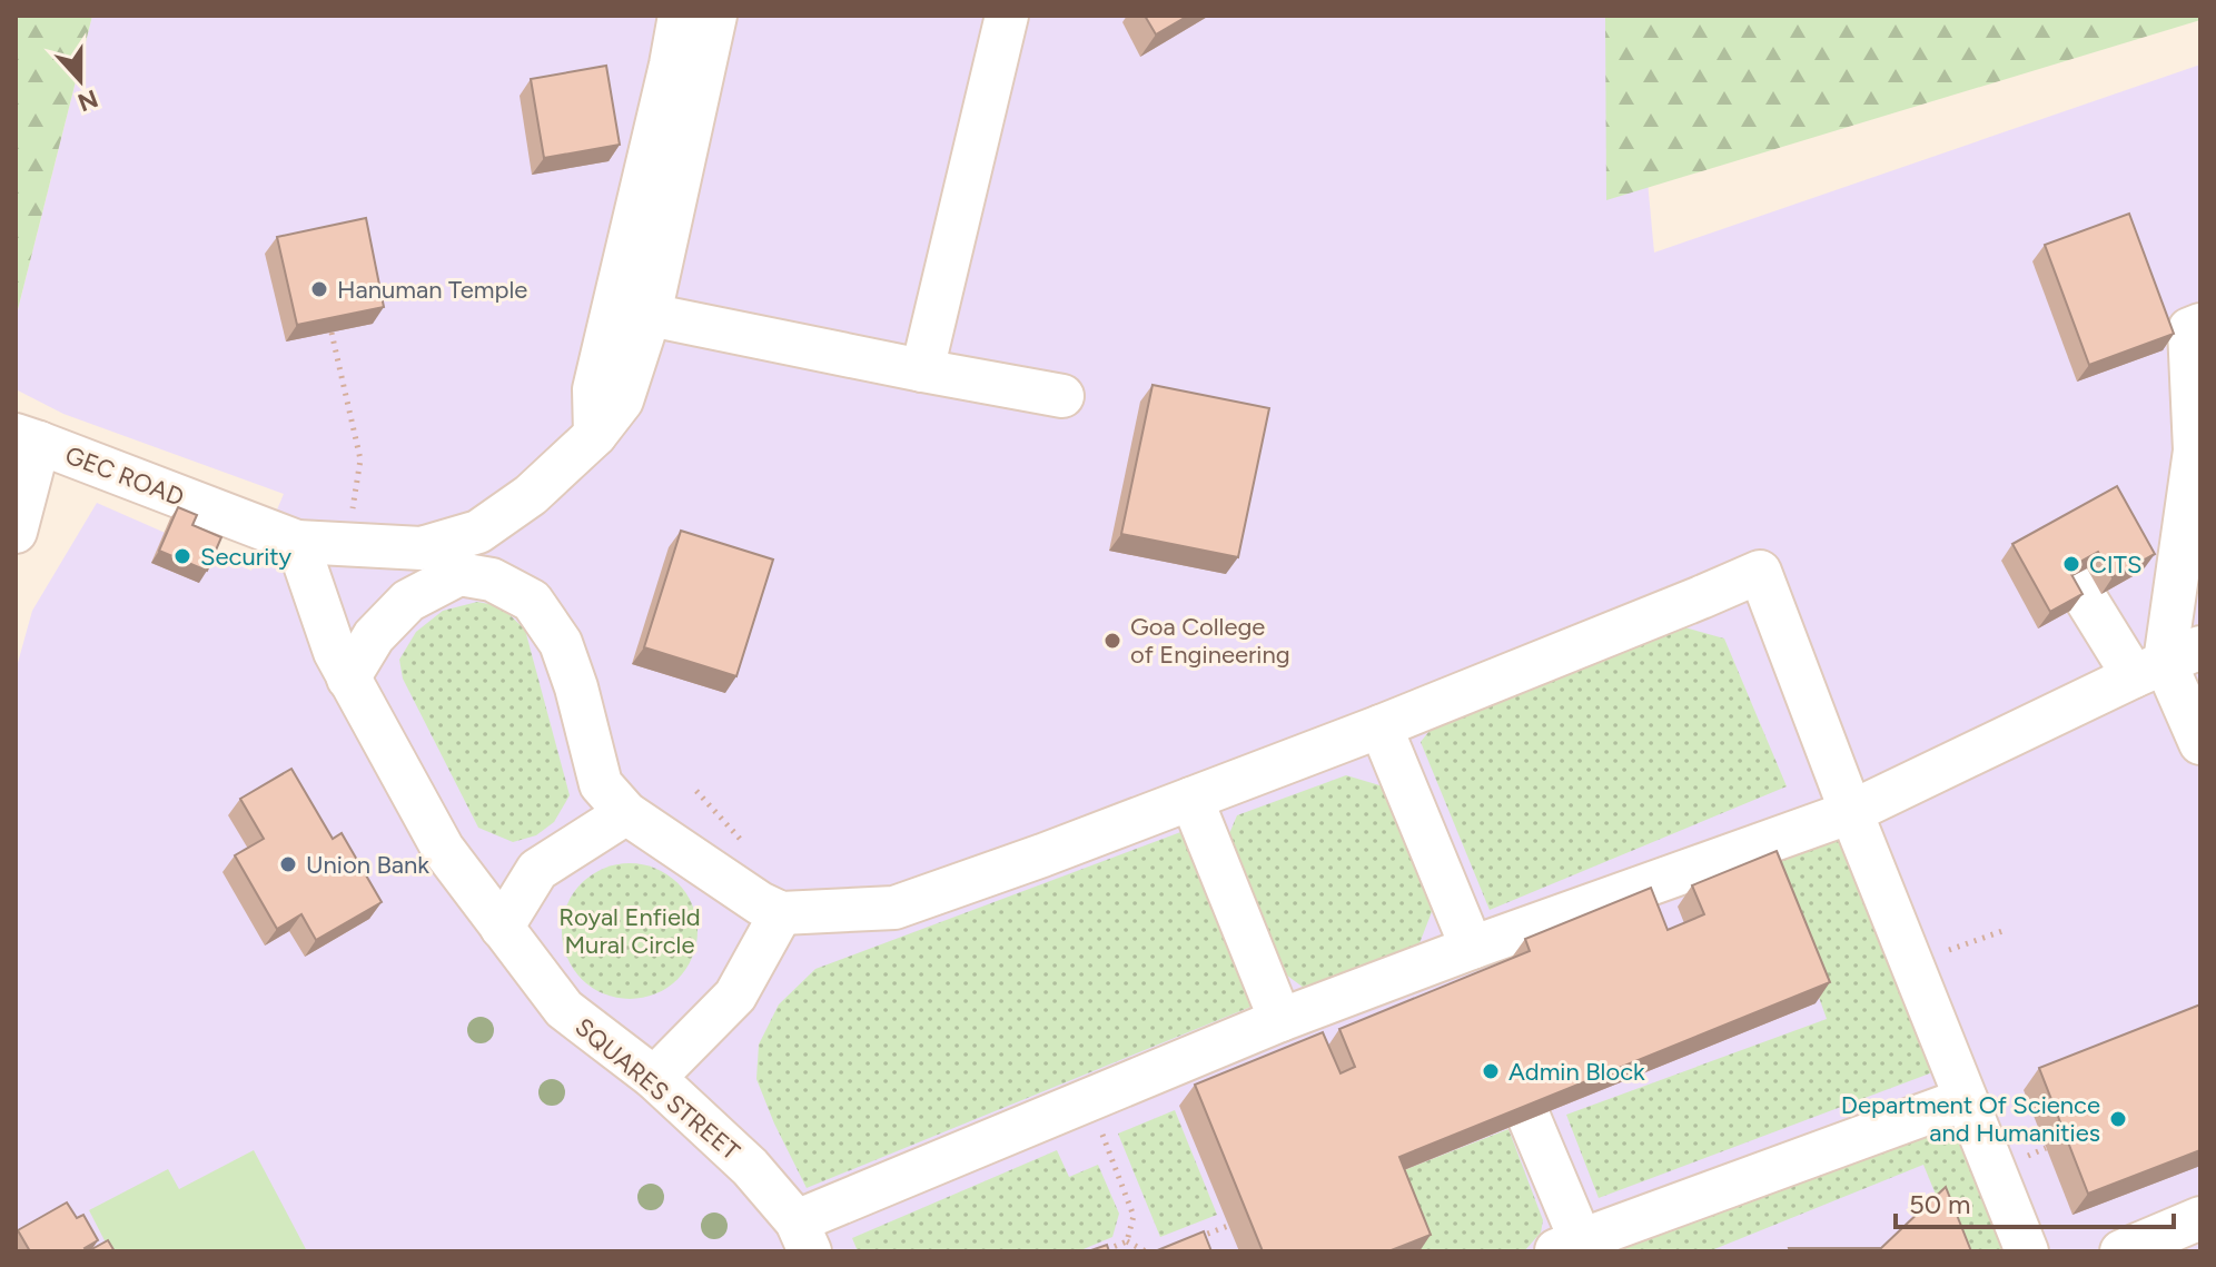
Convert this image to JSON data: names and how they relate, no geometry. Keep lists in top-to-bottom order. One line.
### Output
{"streets":{"lane":["GEC ROAD","SQUARES STREET"]},"crossings":[["GEC ROAD","SQUARES STREET"]],"parks":["Royal Enfield Mural Circle"],"places":["Hanuman Temple","Security","CITS","Goa College of Engineering","Union Bank","Admin Block","Department Of Science and Humanities"],"scale_bar":"50 m","north":"bottom"}
